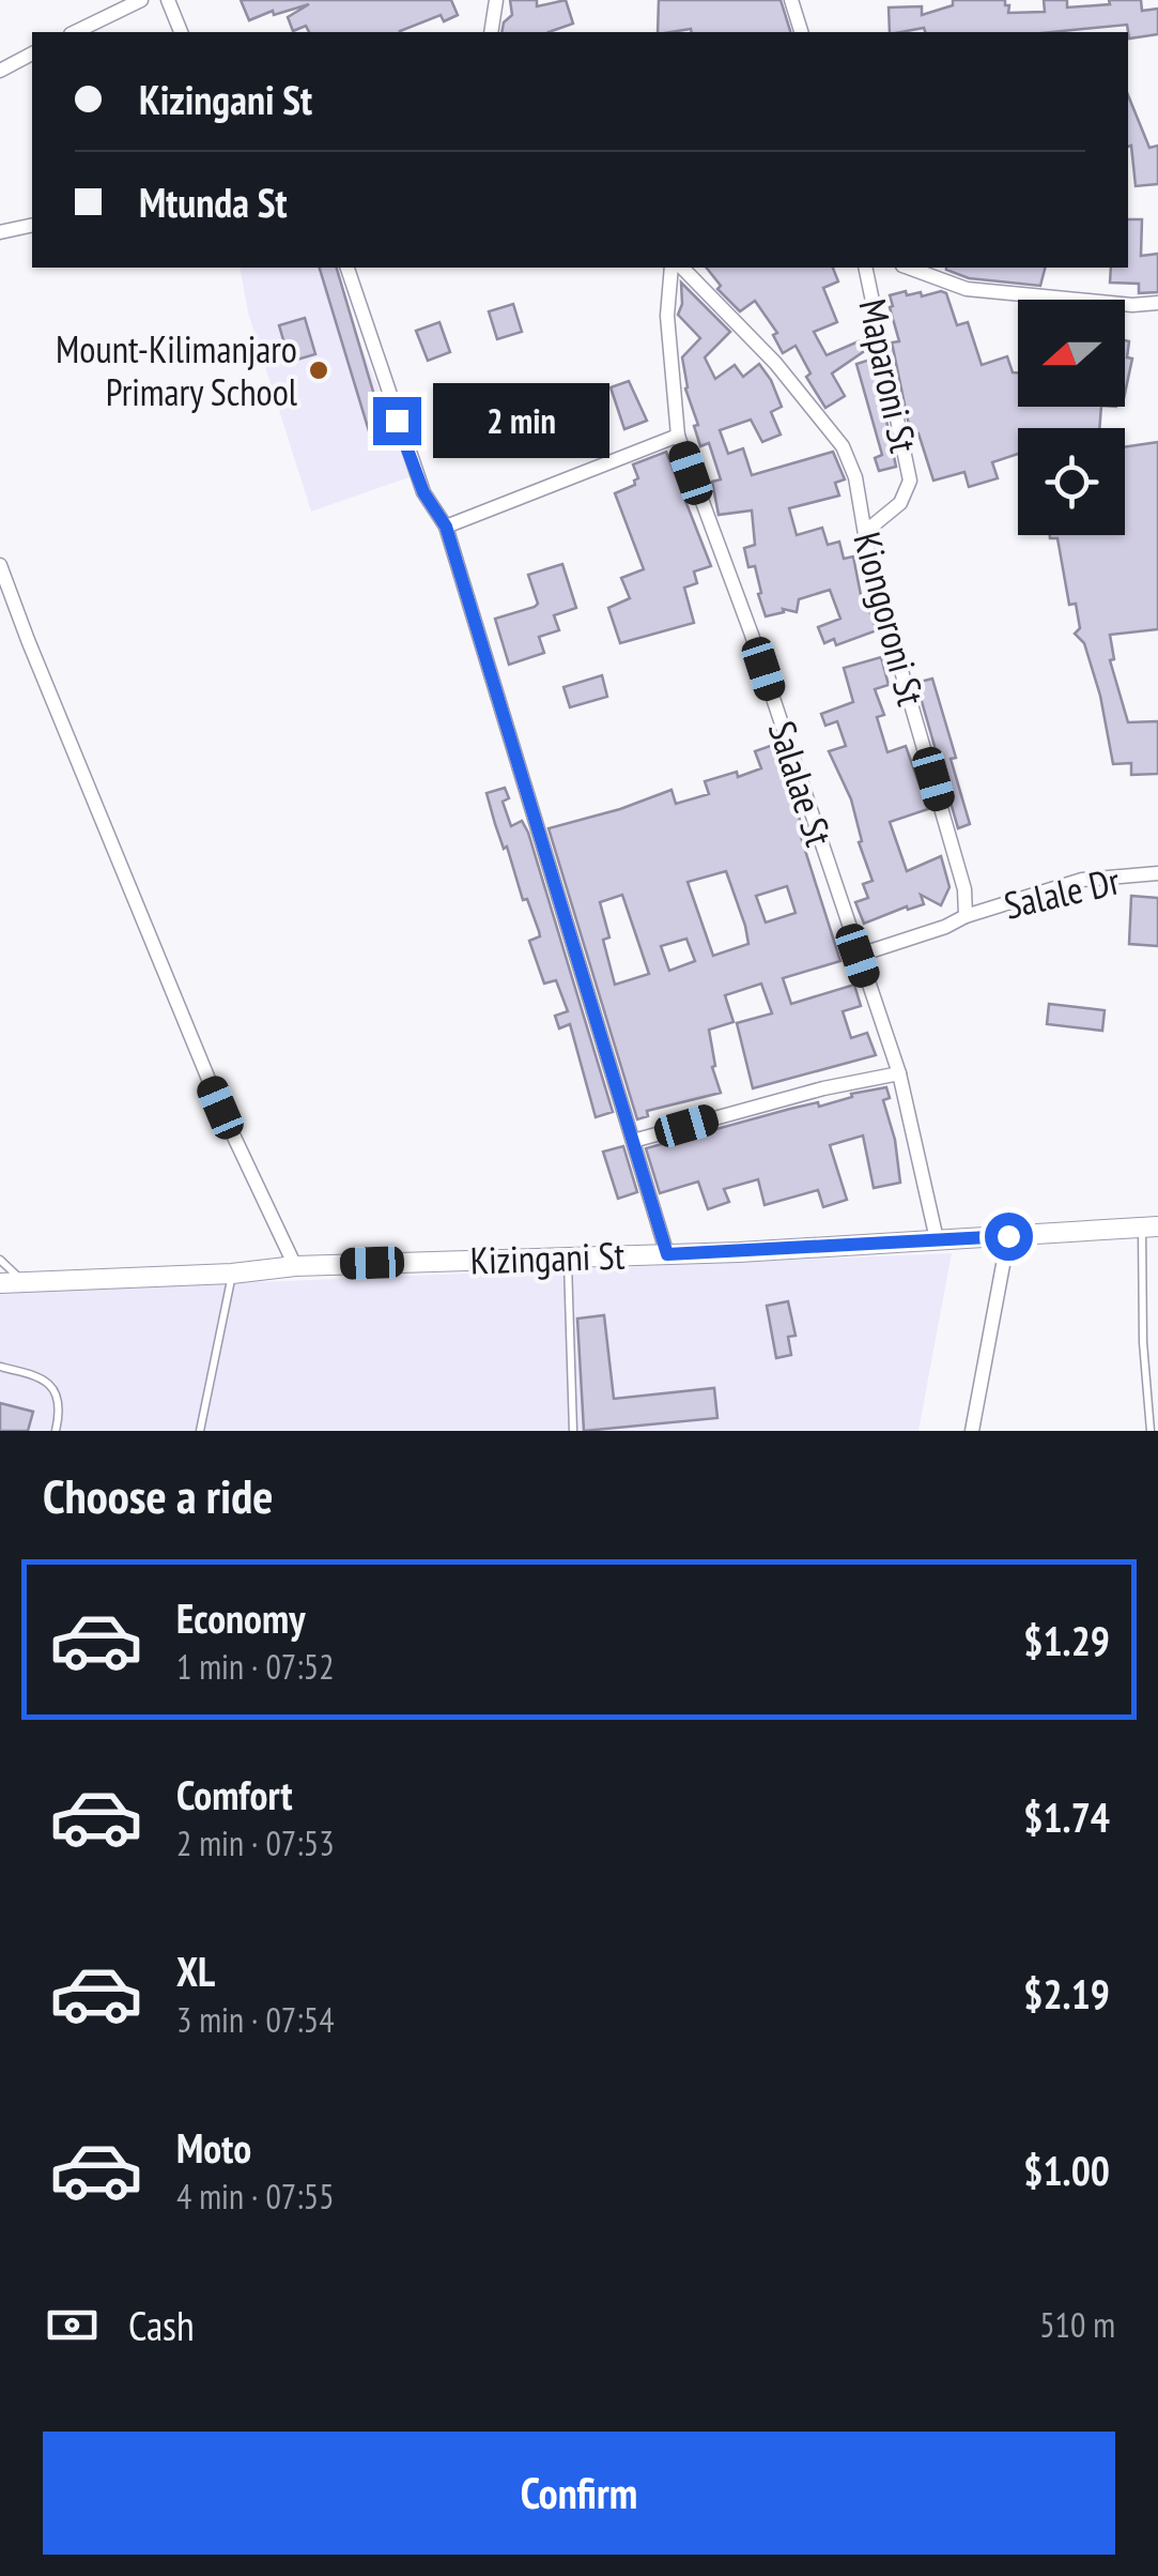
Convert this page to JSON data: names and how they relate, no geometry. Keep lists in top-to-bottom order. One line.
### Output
{"streets":{"street":["Maparoni St","Kiongoroni St","Salalae St","Salale Dr","Kizingani St"]},"crossings":[["Maparoni St","Kiongoroni St"],["Kiongoroni St","Salale Dr"],["Salalae St","Kizingani St"]],"places":["Mount-Kilimanjaro Primary School"],"north":"left","page":{"banner":["Kizingani St","Mtunda St"],"bubble":"2 min","heading":"Choose a ride","list":[{"name":"Economy","note":"1 min · 07:52","value":"$1.29"},{"name":"Comfort","note":"2 min · 07:53","value":"$1.74"},{"name":"XL","note":"3 min · 07:54","value":"$2.19"},{"name":"Moto","note":"4 min · 07:55","value":"$1.00"}],"pay":["Cash","510 m"],"buttons":"Confirm"}}
